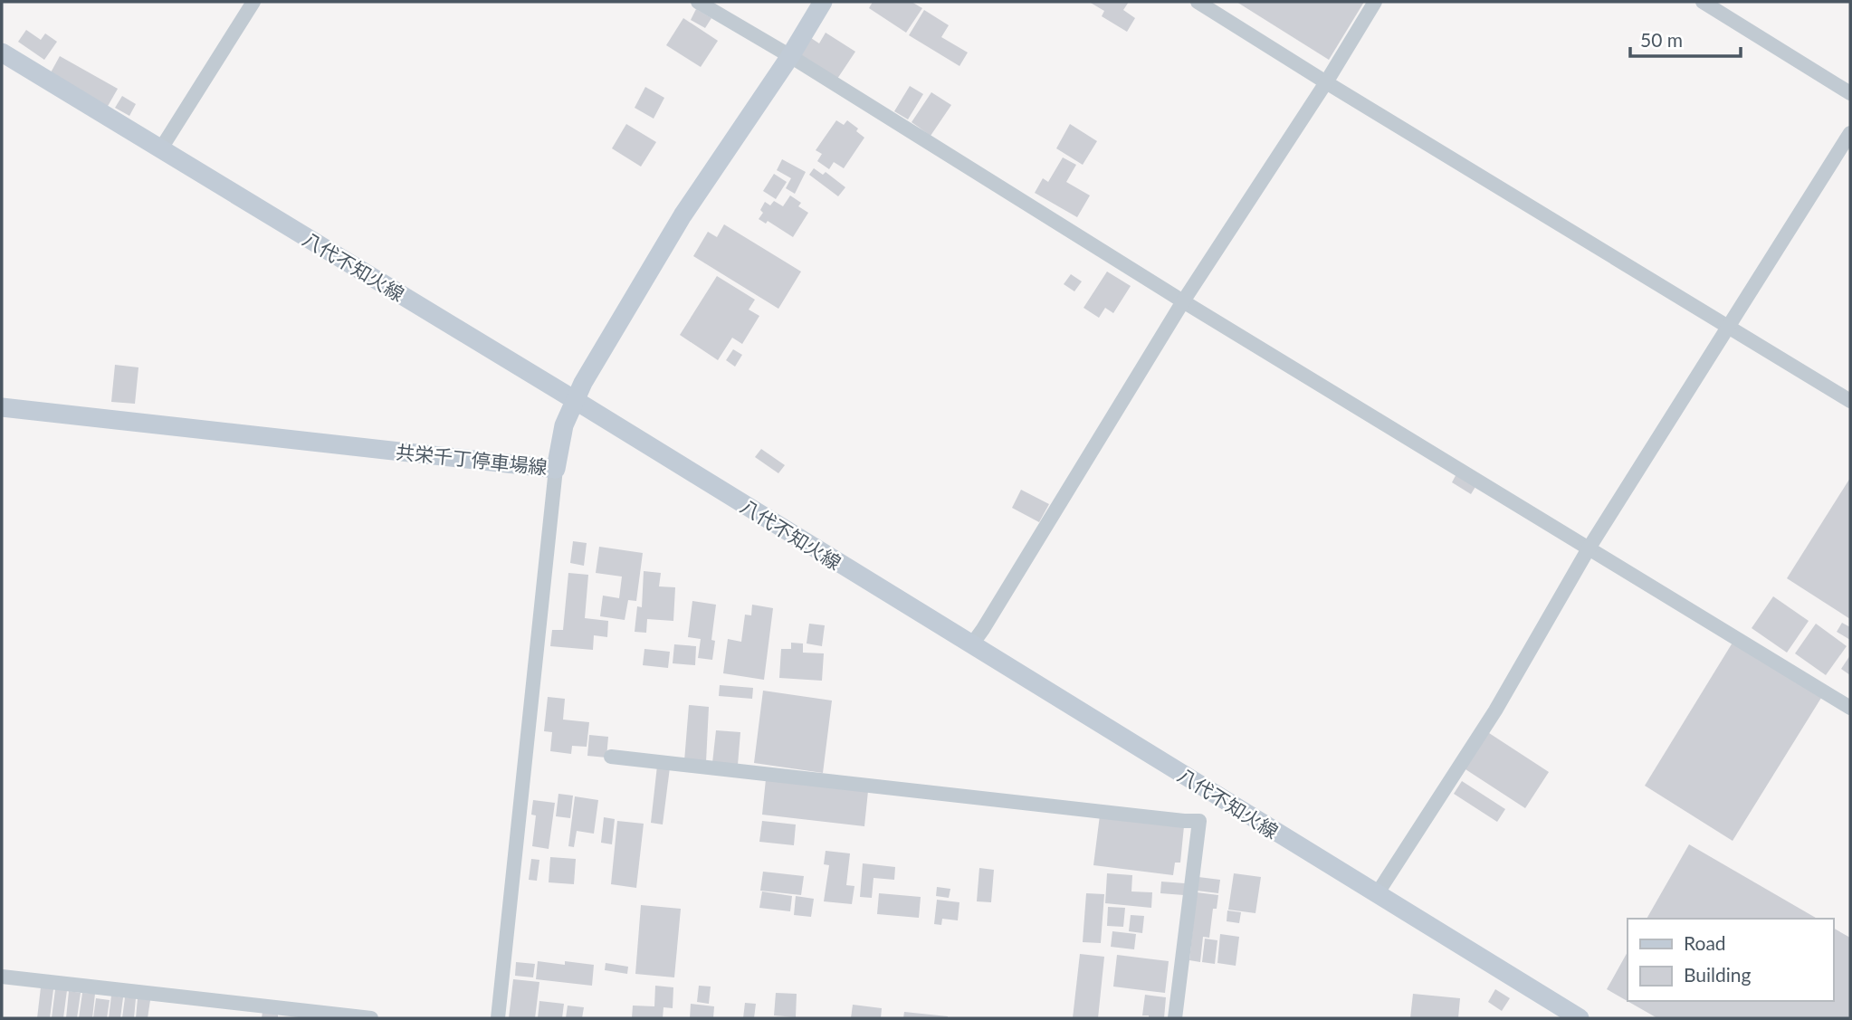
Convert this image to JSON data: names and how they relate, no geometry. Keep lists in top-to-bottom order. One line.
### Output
{"streets":{"main road":["八代不知火線","共栄千丁停車場線"]},"crossings":[["八代不知火線","共栄千丁停車場線"]],"legend":["Road","Building"],"scale_bar":"50 m"}
